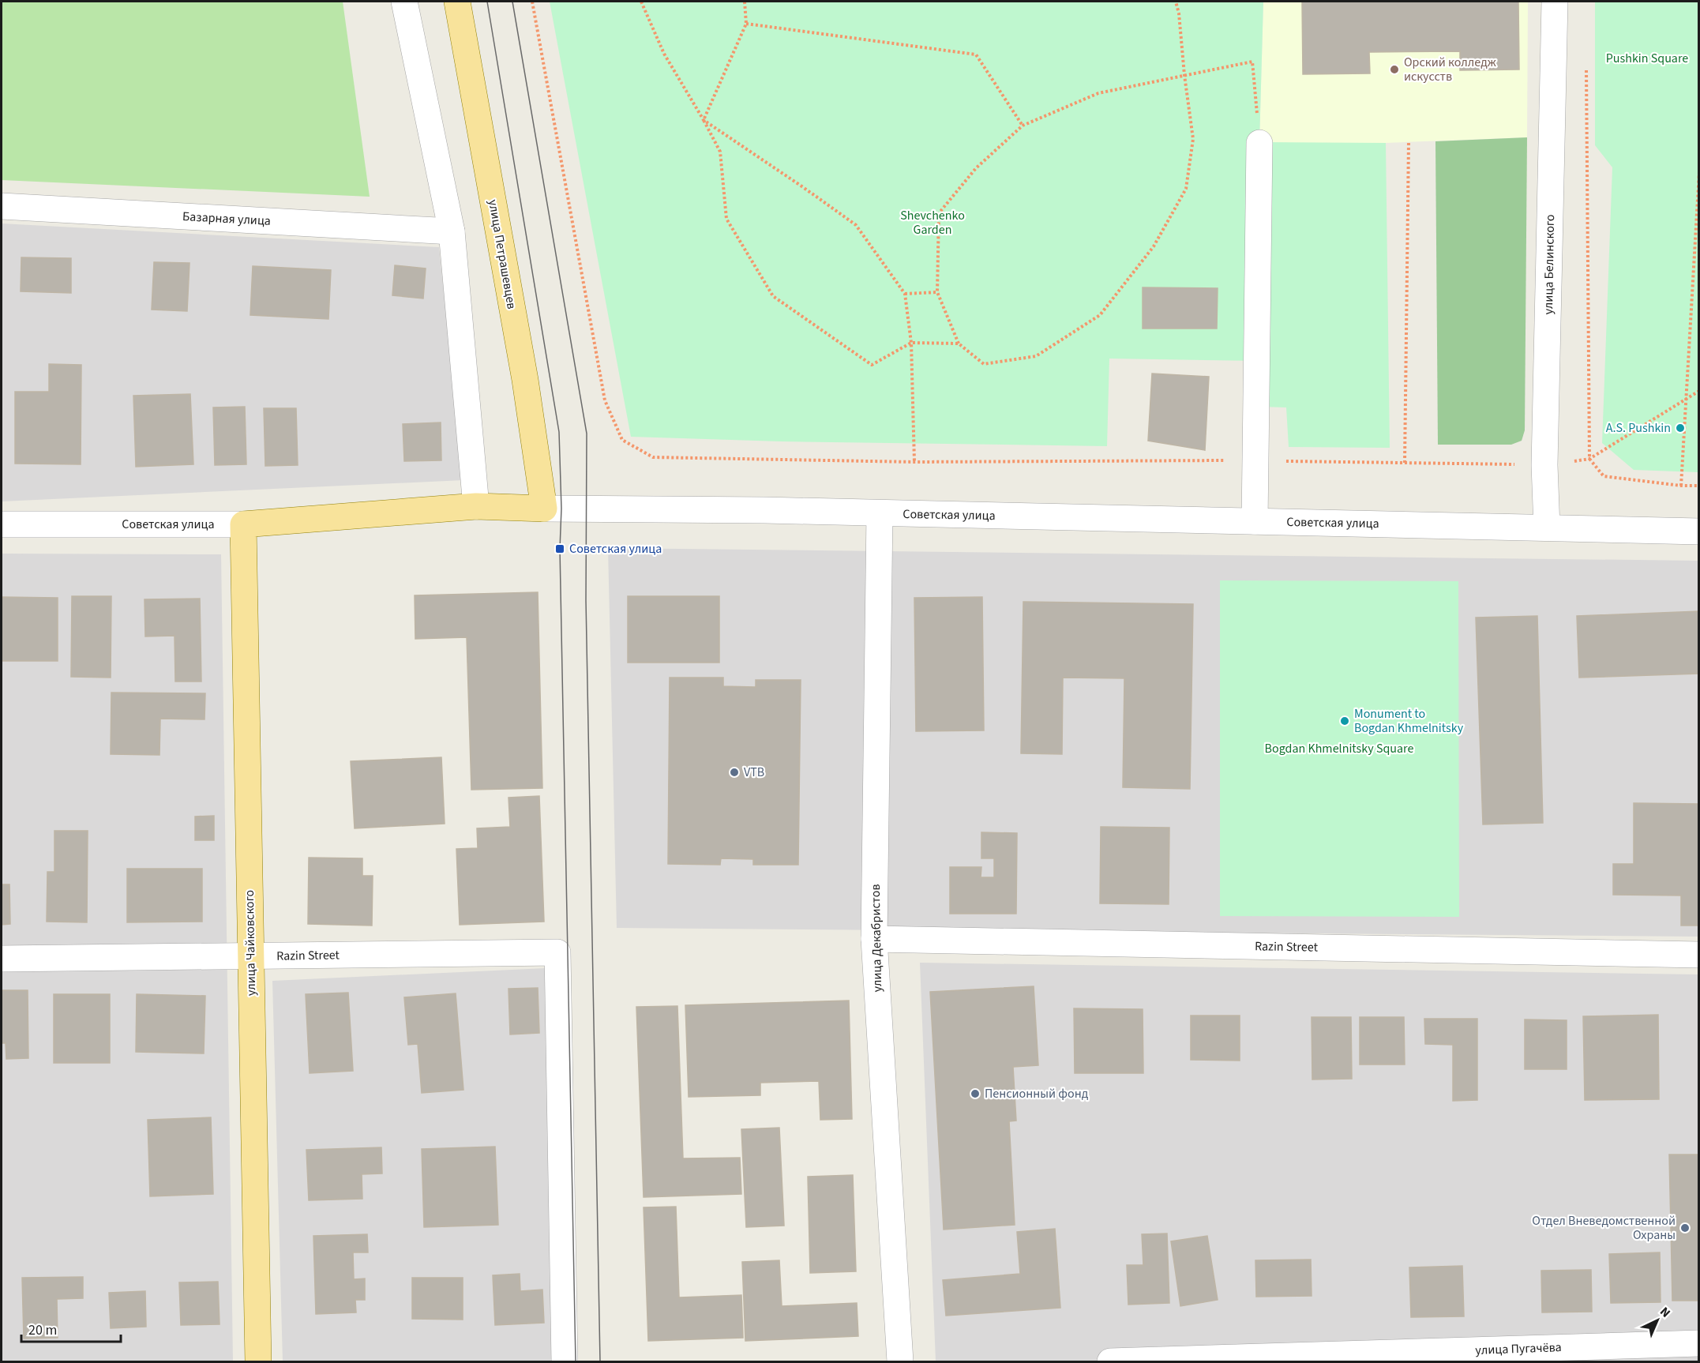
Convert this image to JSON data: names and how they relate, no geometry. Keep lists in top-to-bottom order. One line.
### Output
{"streets":{"main road":["улица Петрашевцев","Советская улица","улица Чайковского"],"street":["Базарная улица","улица Белинского","улица Декабристов","Razin Street","улица Пугачёва"]},"crossings":[["улица Петрашевцев","Советская улица"],["улица Белинского","Советская улица"],["Советская улица","улица Декабристов"],["Советская улица","улица Чайковского"],["улица Декабристов","Razin Street"],["улица Чайковского","Razin Street"]],"parks":["Pushkin Square","Shevchenko Garden","Bogdan Khmelnitsky Square"],"places":{"other":["Орский колледж искусств","A.S. Pushkin","Monument to Bogdan Khmelnitsky","VTB","Пенсионный фонд","Отдел Вневедомственной Охраны"],"transit":["Советская улица"]},"scale_bar":"20 m","north":"top right"}
